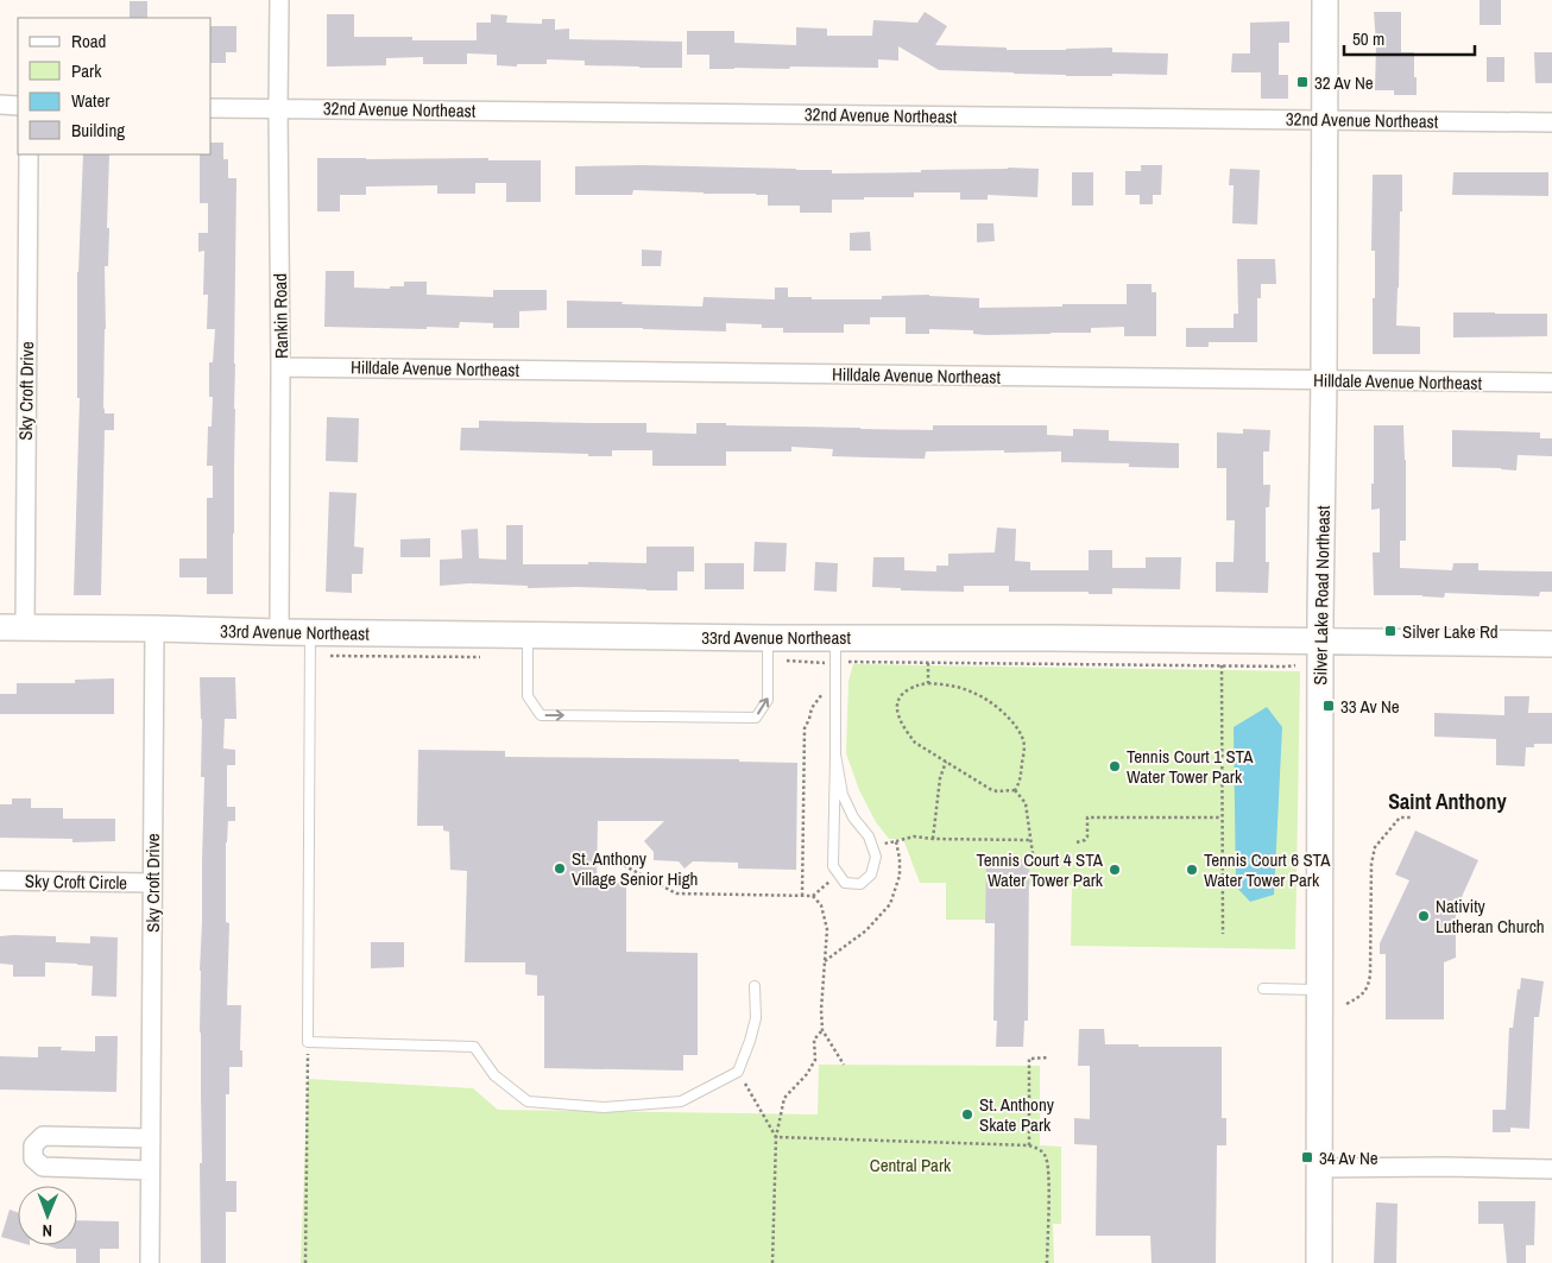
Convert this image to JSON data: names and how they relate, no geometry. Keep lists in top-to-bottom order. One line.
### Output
{"streets":{"street":["32nd Avenue Northeast","Rankin Road","Hilldale Avenue Northeast","Sky Croft Drive","Silver Lake Road Northeast","33rd Avenue Northeast","Sky Croft Circle"]},"crossings":[["32nd Avenue Northeast","Rankin Road"],["32nd Avenue Northeast","Silver Lake Road Northeast"],["Rankin Road","Hilldale Avenue Northeast"],["Rankin Road","33rd Avenue Northeast"],["Hilldale Avenue Northeast","Silver Lake Road Northeast"],["Sky Croft Drive","33rd Avenue Northeast"],["Sky Croft Drive","Sky Croft Circle"],["Silver Lake Road Northeast","33rd Avenue Northeast"]],"districts":["Saint Anthony"],"parks":["Central Park"],"places":{"transit":["32 Av Ne","Silver Lake Rd","33 Av Ne","34 Av Ne"],"other":["Tennis Court 1 STA Water Tower Park","St. Anthony Village Senior High","Tennis Court 4 STA Water Tower Park","Tennis Court 6 STA Water Tower Park","Nativity Lutheran Church","St. Anthony Skate Park"]},"legend":["Road","Park","Water","Building"],"scale_bar":"50 m","north":"bottom"}
